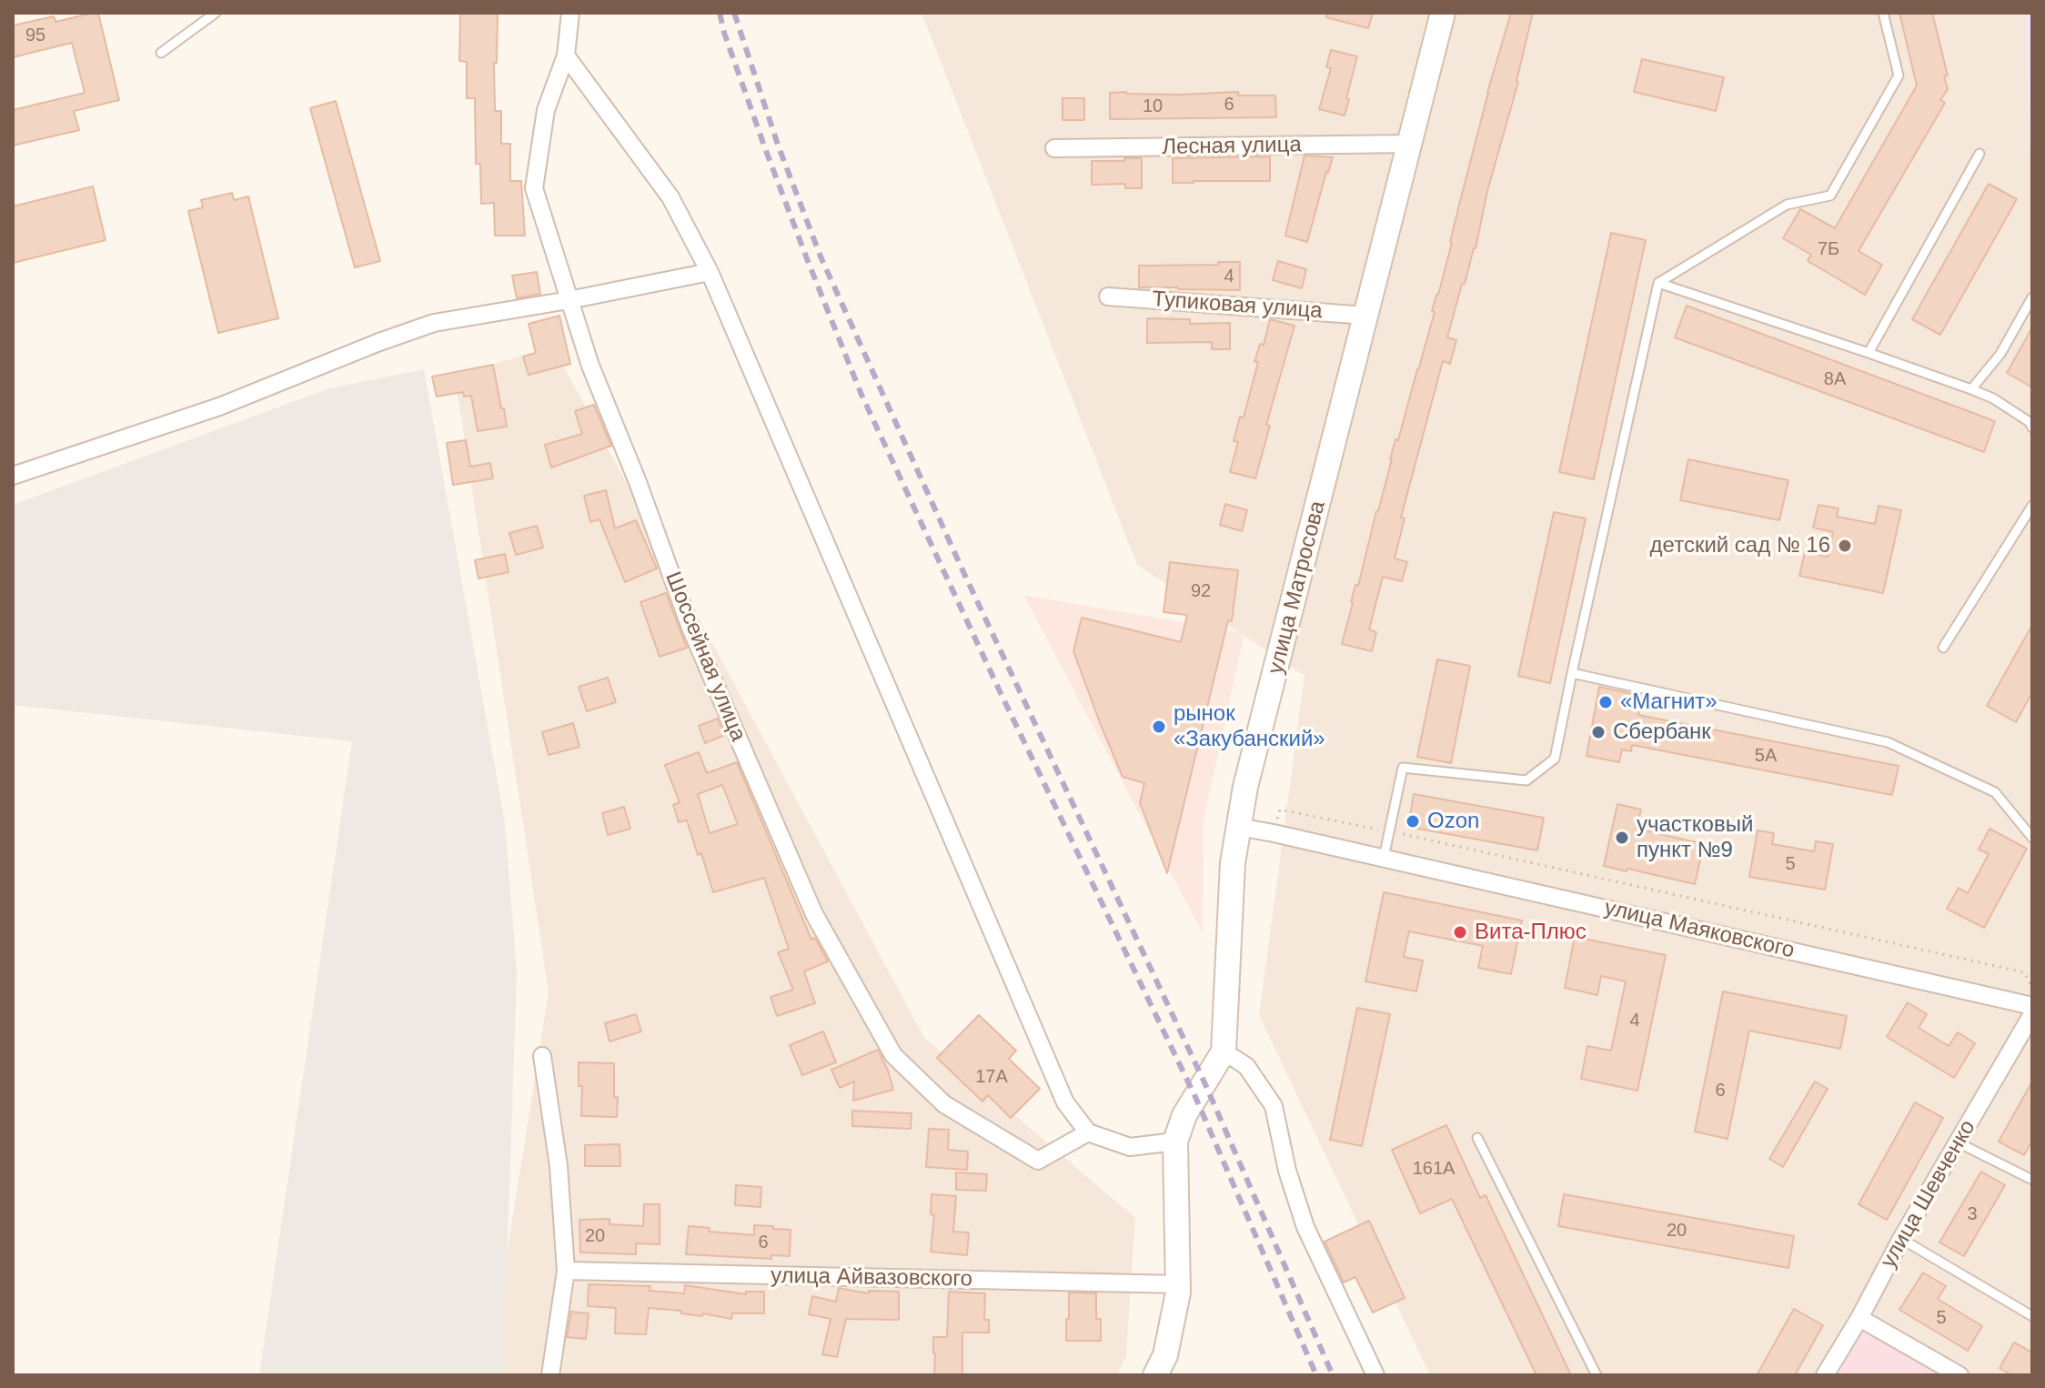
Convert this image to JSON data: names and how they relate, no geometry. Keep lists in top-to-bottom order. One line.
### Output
{"streets":{"main road":["улица Матросова"],"street":["Лесная улица","Тупиковая улица","Шоссейная улица","улица Маяковского","улица Шевченко","улица Айвазовского"]},"crossings":[["Лесная улица","улица Матросова"],["Тупиковая улица","улица Матросова"],["улица Матросова","улица Маяковского"],["улица Матросова","улица Айвазовского"]],"places":["детский сад № 16","«Магнит»","рынок «Закубанский»","Сбербанк","Ozon","участковый пункт №9","Вита-Плюс"],"house_numbers":["95","6","10","7Б","4","8А","92","5А","5","4","17А","6","161А","3","20","20","6","5"]}
